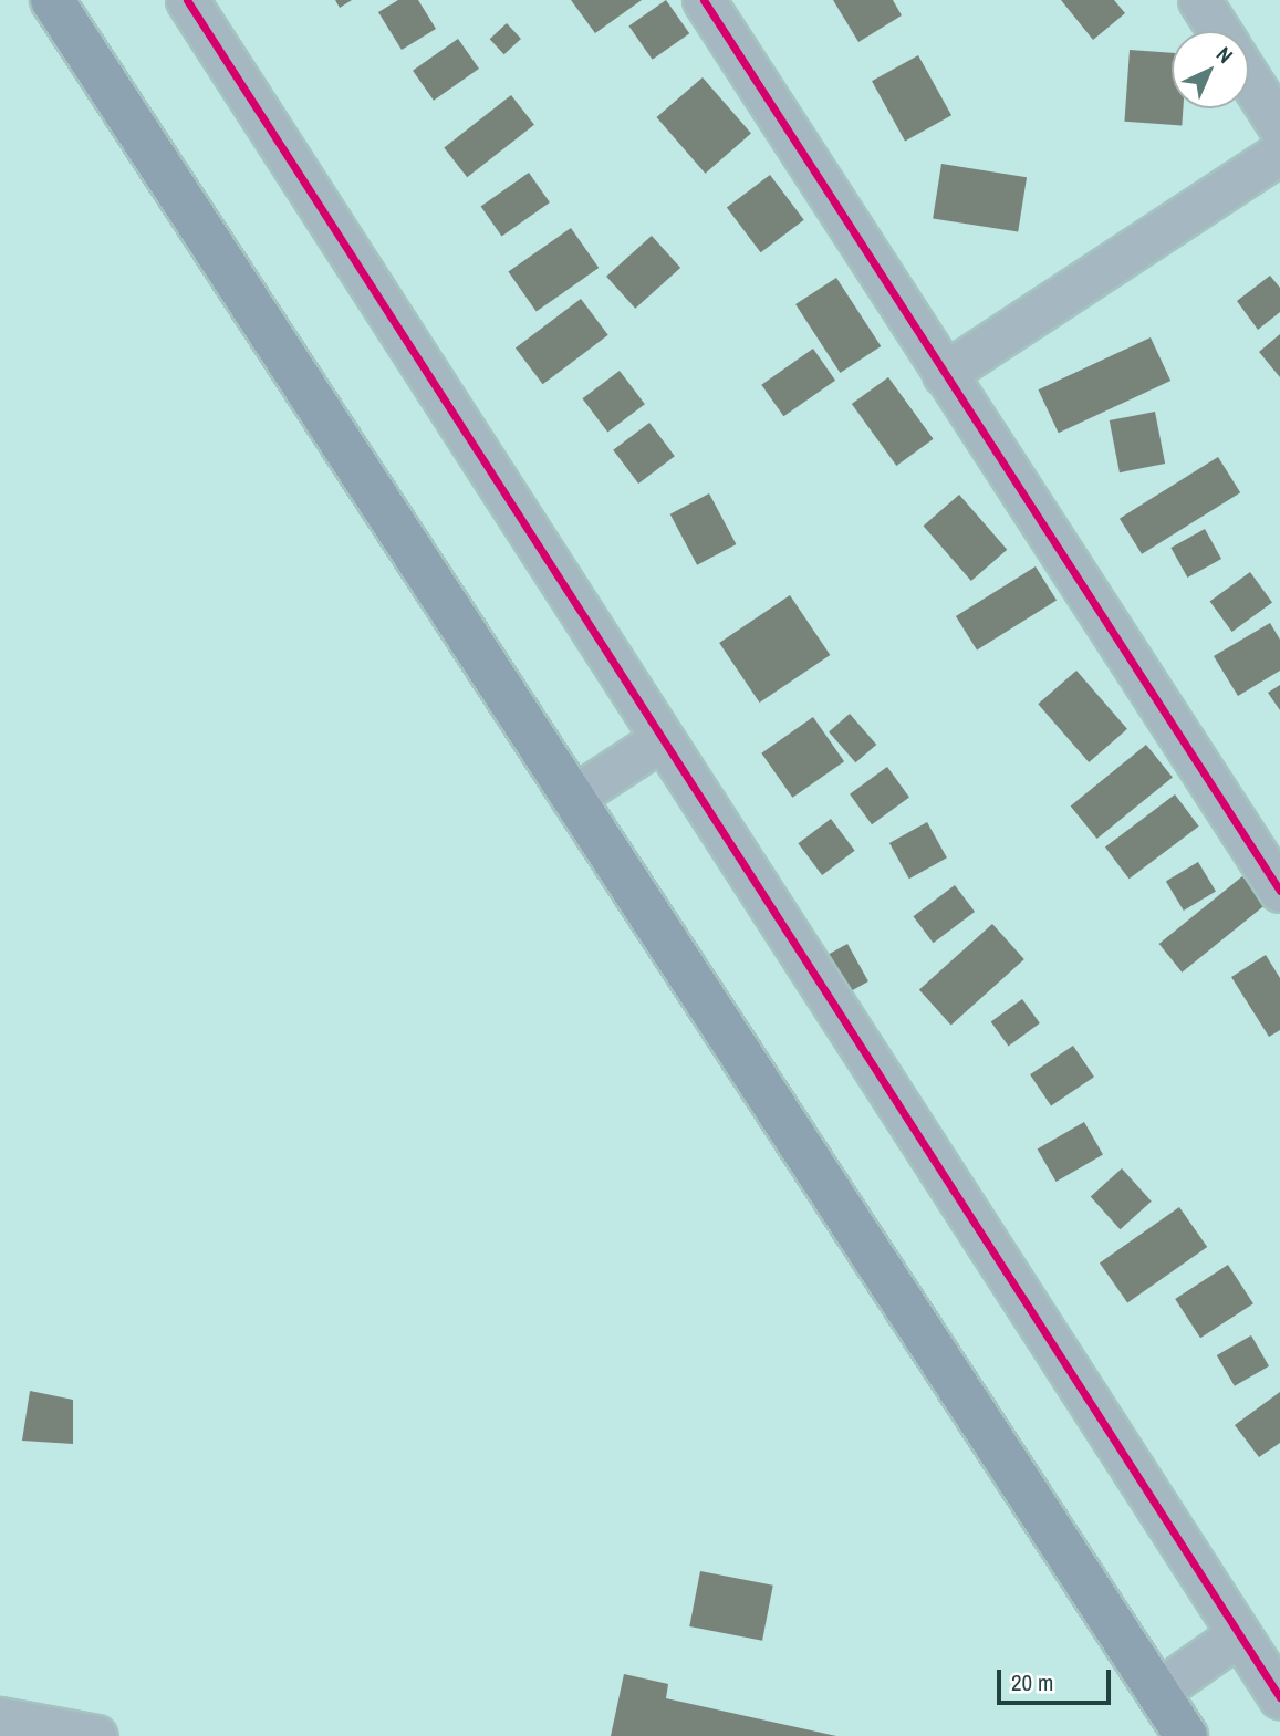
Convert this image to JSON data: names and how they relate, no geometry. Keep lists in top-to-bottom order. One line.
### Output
{"scale_bar":"20 m","north":"top right"}
